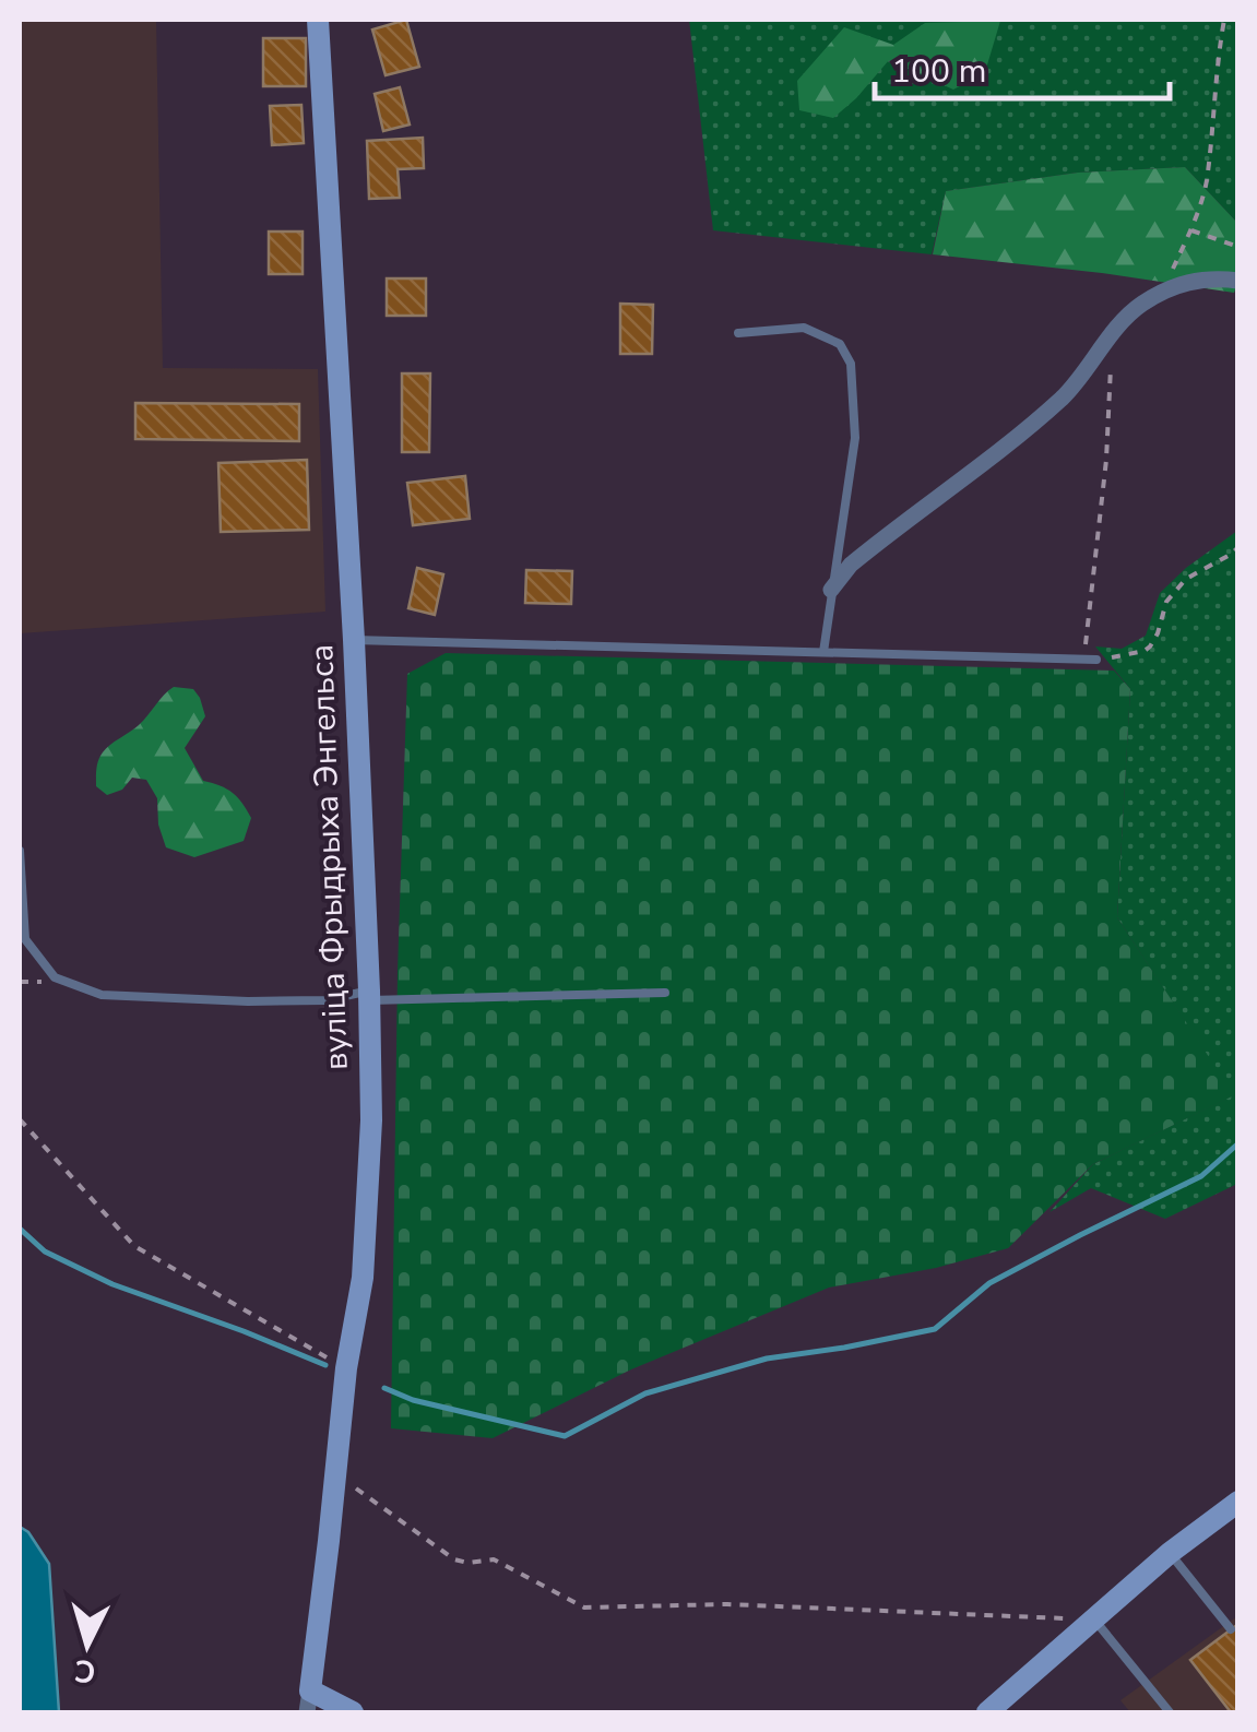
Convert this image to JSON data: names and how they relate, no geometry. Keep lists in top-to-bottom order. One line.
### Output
{"streets":{"street":["вуліца Фрыдрыха Энгельса"]},"scale_bar":"100 m","north":"bottom"}
